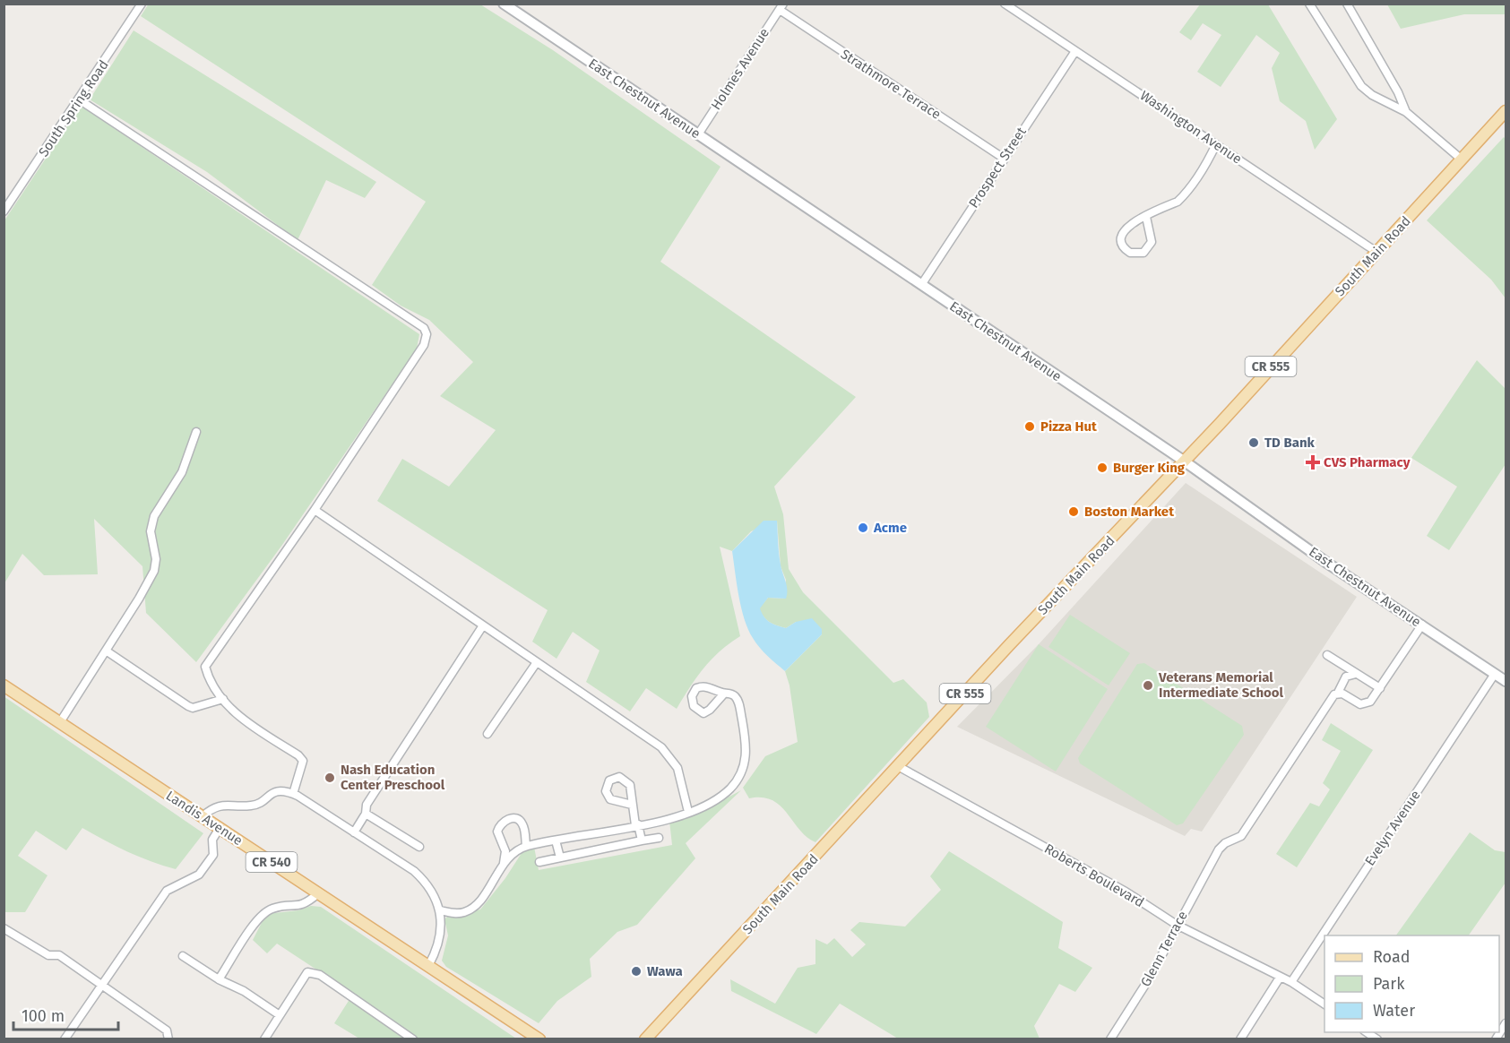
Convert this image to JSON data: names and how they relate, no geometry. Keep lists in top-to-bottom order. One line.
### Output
{"streets":{"main road":["South Main Road","CR 555","Landis Avenue","CR 540"],"street":["Holmes Avenue","Strathmore Terrace","East Chestnut Avenue","South Spring Road","Washington Avenue","Prospect Street","Evelyn Avenue","Roberts Boulevard","Glenn Terrace"]},"crossings":[["Holmes Avenue","Strathmore Terrace"],["Holmes Avenue","East Chestnut Avenue"],["Strathmore Terrace","Prospect Street"],["East Chestnut Avenue","Prospect Street"],["East Chestnut Avenue","South Main Road"],["East Chestnut Avenue","Evelyn Avenue"],["Washington Avenue","Prospect Street"],["Washington Avenue","South Main Road"],["South Main Road","Roberts Boulevard"],["Evelyn Avenue","Roberts Boulevard"],["Roberts Boulevard","Glenn Terrace"]],"places":{"other":["Pizza Hut","TD Bank","Burger King","Boston Market","Acme","Veterans Memorial Intermediate School","Nash Education Center Preschool","Wawa"],"health":["CVS Pharmacy"]},"legend":["Road","Park","Water"],"scale_bar":"100 m"}
